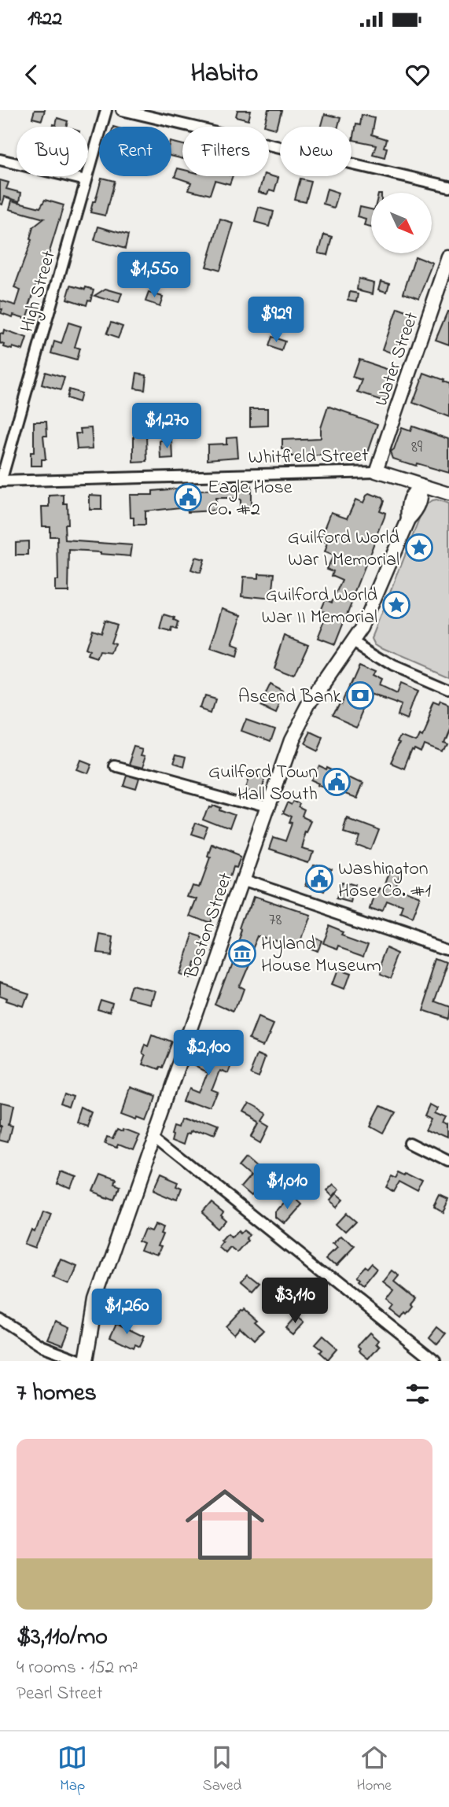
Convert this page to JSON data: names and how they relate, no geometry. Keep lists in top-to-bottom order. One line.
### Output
{"streets":{"main road":["Water Street","Whitfield Street","Boston Street"],"street":["High Street"]},"crossings":[["High Street","Whitfield Street"],["Water Street","Whitfield Street"],["Whitfield Street","Boston Street"]],"places":{"public building":["Eagle Hose Co. #2","Guilford Town Hall South","Washington Hose Co. #1"],"place":["Guilford World War I Memorial","Guilford World War II Memorial"],"bank":["Ascend Bank"],"museum":["Hyland House Museum"]},"house_numbers":["89","78"],"north":"bottom right","page":{"status":"19:22","header":"Habito","chip":["Buy","Rent","Filters","New"],"price":["$1,550","$929","$1,270","$2,100","$1,010","$3,110","$1,260"],"heading":"7 homes","list":[{"name":"$3,110/mo","note":"4 rooms · 152 m² · Pearl Street"}],"tabs":["Map","Saved","Home"]}}
